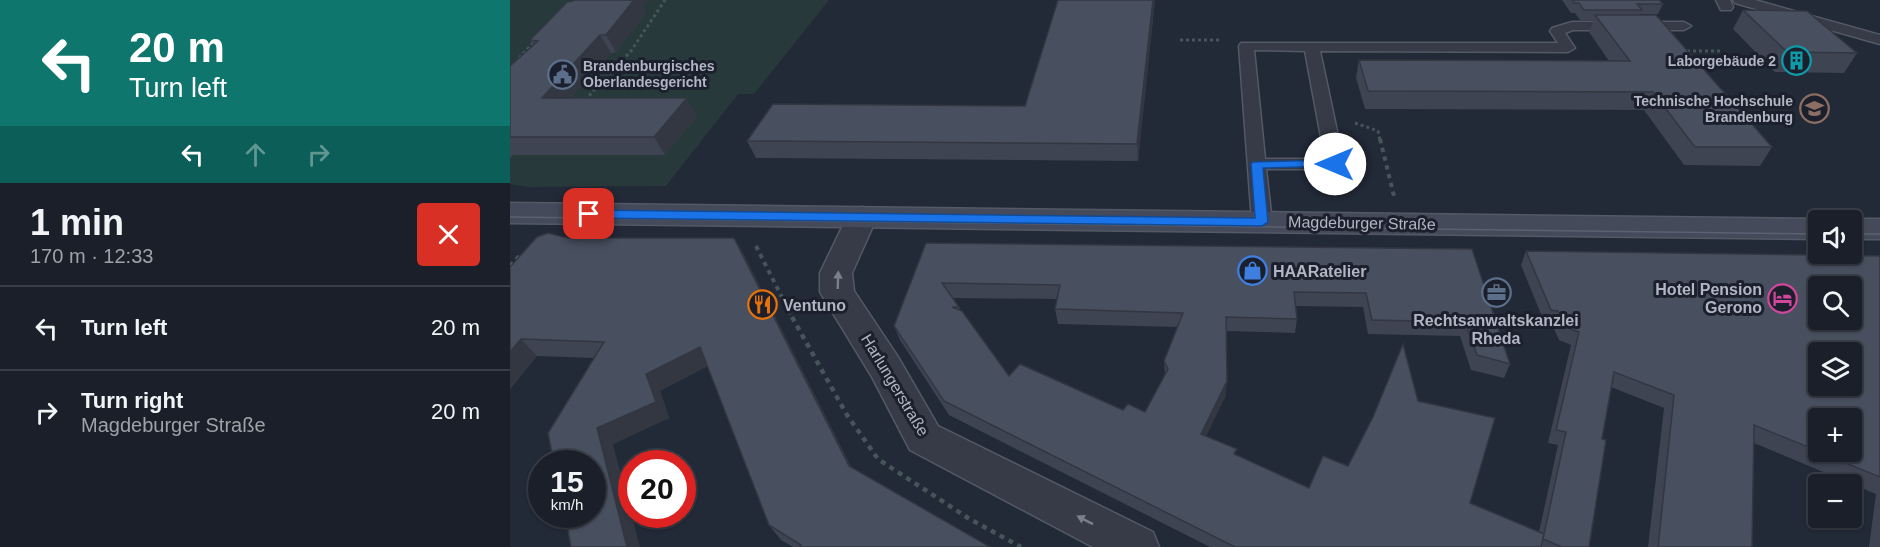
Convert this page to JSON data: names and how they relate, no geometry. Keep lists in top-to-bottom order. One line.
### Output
{"streets":{"street":["Magdeburger Straße","Harlungerstraße"]},"crossings":[["Magdeburger Straße","Harlungerstraße"]],"one_way":["Harlungerstraße"],"places":{"building":["Laborgebäude 2"],"public building":["Brandenburgisches Oberlandesgericht"],"school or university":["Technische Hochschule Brandenburg"],"shop":["HAARatelier"],"office":["Rechtsanwaltskanzlei Rheda"],"hotel":["Hotel Pension Gerono"],"restaurant":["Ventuno"]},"page":{"turn":["20 m","Turn left"],"heading":["1 min","170 m · 12:33"],"map_buttons":["+","−"],"list":[{"name":"Turn left","value":"20 m"},{"name":"Turn right","note":"Magdeburger Straße","value":"20 m"}],"speed":"15 km/h","limit":"20"}}
